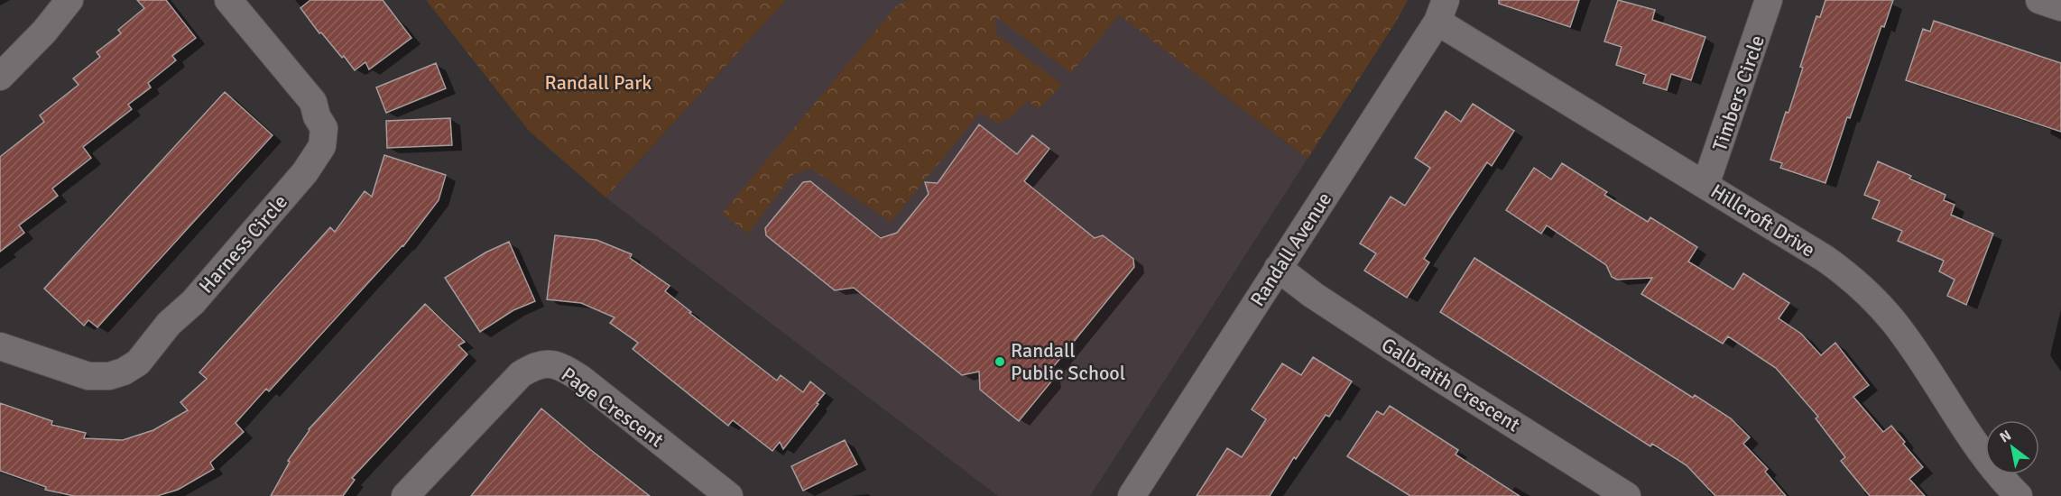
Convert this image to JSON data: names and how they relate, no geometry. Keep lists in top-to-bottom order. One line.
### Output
{"streets":{"street":["Timbers Circle","Hillcroft Drive","Harness Circle","Randall Avenue","Galbraith Crescent","Page Crescent"]},"crossings":[["Timbers Circle","Hillcroft Drive"],["Hillcroft Drive","Randall Avenue"],["Randall Avenue","Galbraith Crescent"]],"parks":["Randall Park"],"places":["Randall Public School"],"north":"top left"}
